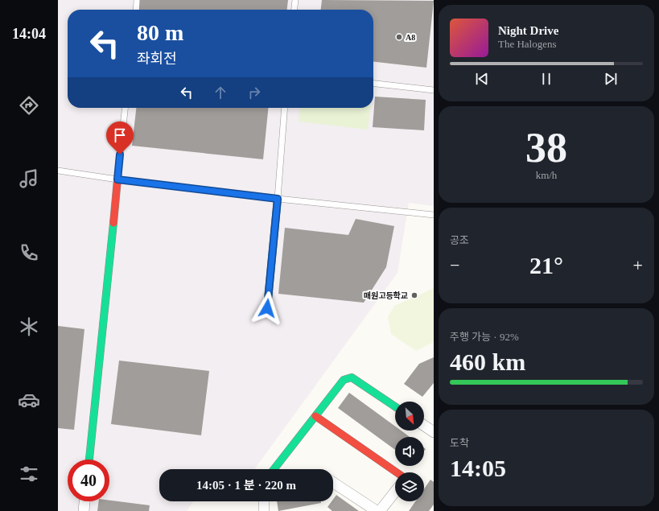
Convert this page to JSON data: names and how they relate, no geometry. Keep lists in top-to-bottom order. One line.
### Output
{"places":["A8","매원고등학교"],"north":"bottom right","page":{"tabs":"14:04","turn":["80 m","좌회전"],"song":["Night Drive","The Halogens"],"tile":[["38","km/h"],"공조",["주행 가능 · 92%","460 km"],["도착","14:05"]],"heat":["−","21°","+"],"limit":"40","trip":"14:05 · 1 분 · 220 m"}}
